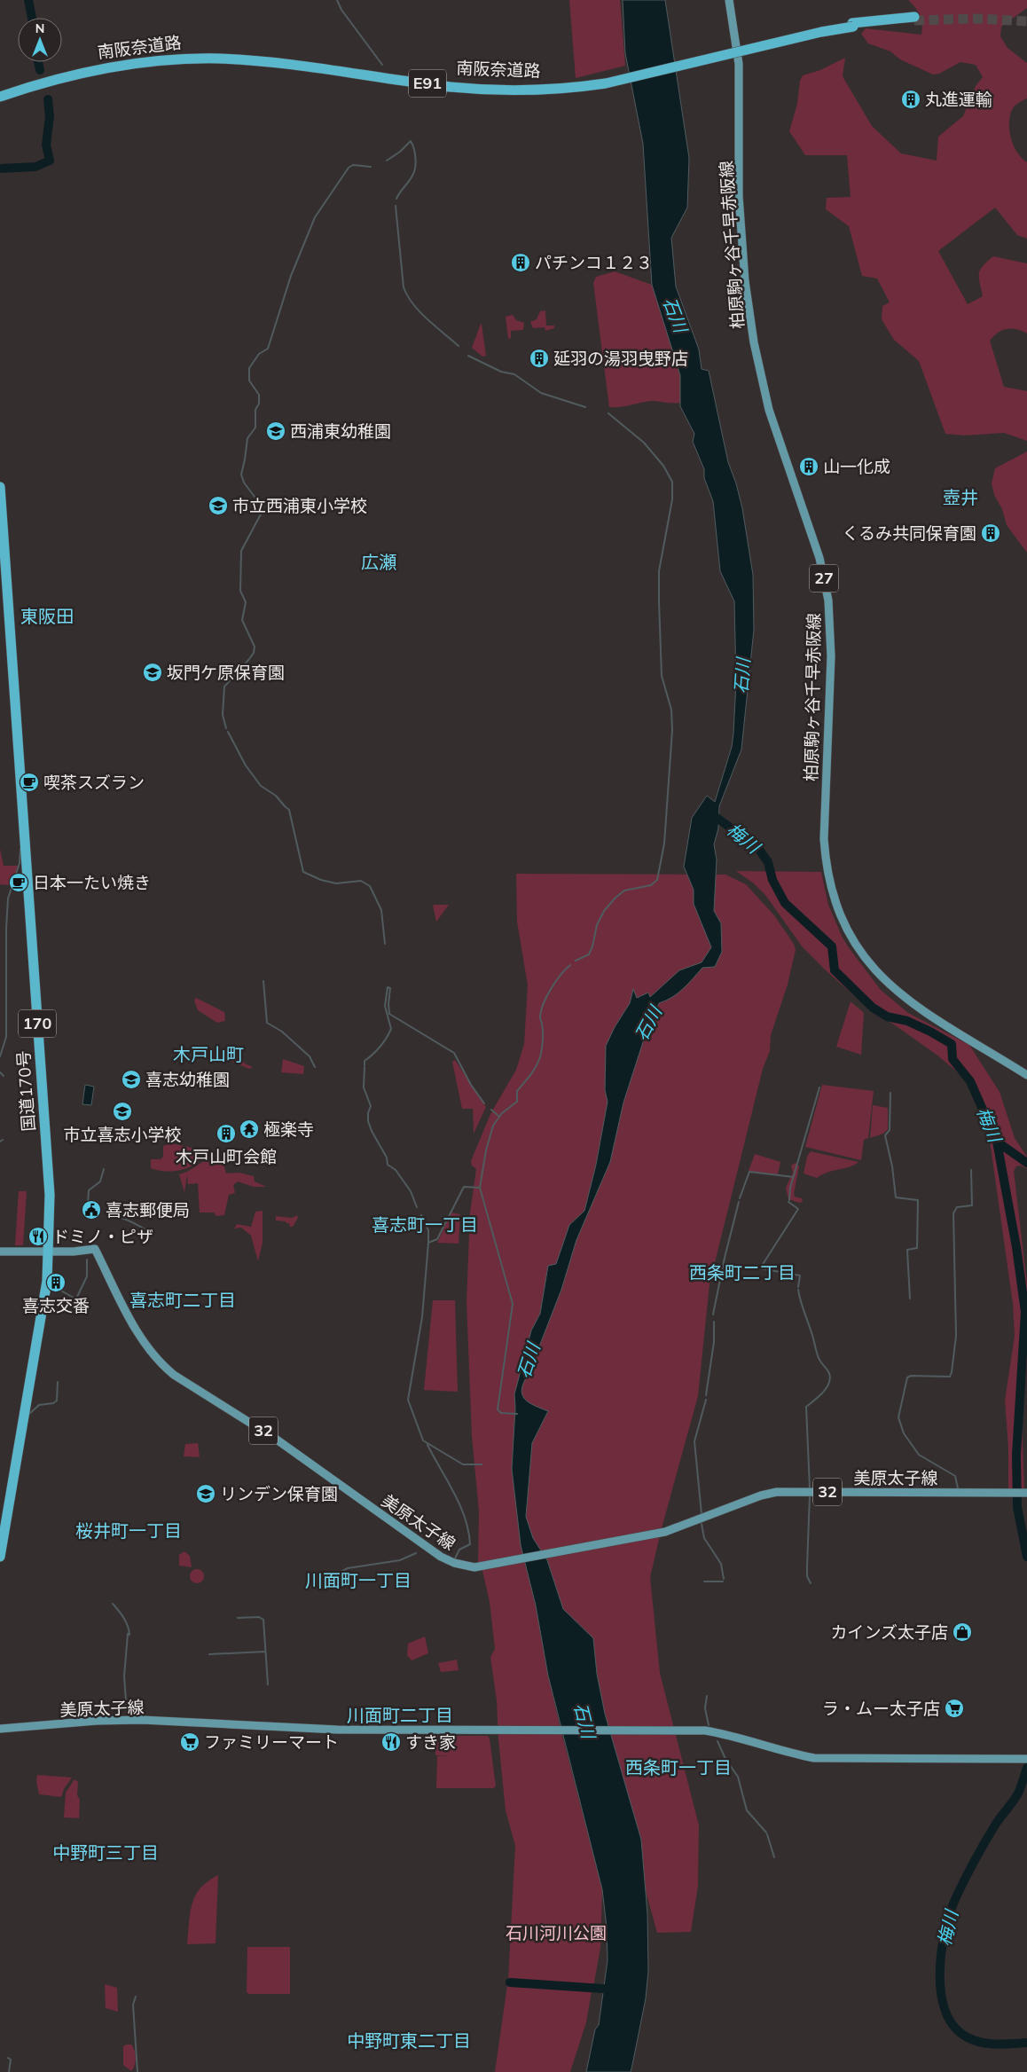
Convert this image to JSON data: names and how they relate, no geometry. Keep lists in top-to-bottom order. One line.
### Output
{"streets":{"highway":["南阪奈道路","E91","170","国道170号"],"main road":["柏原駒ヶ谷千早赤阪線","27","32","美原太子線"]},"crossings":[["国道170号","美原太子線"]],"districts":["壺井","広瀬","東阪田","木戸山町","喜志町一丁目","西条町二丁目","喜志町二丁目","桜井町一丁目","川面町一丁目","川面町二丁目","西条町一丁目","中野町三丁目","中野町東二丁目"],"water":["石川","梅川"],"parks":["石川河川公園"],"places":{"building":["丸進運輸","パチンコ１２３","延羽の湯羽曳野店","山一化成","くるみ共同保育園","木戸山町会館","喜志交番"],"school or university":["西浦東幼稚園","市立西浦東小学校","坂門ケ原保育園","喜志幼稚園","市立喜志小学校","リンデン保育園"],"cafe":["喫茶スズラン","日本一たい焼き"],"temple":["極楽寺"],"public building":["喜志郵便局"],"restaurant":["ドミノ・ピザ","すき家"],"shop":["カインズ太子店"],"supermarket":["ラ・ムー太子店","ファミリーマート"]},"north":"top"}
